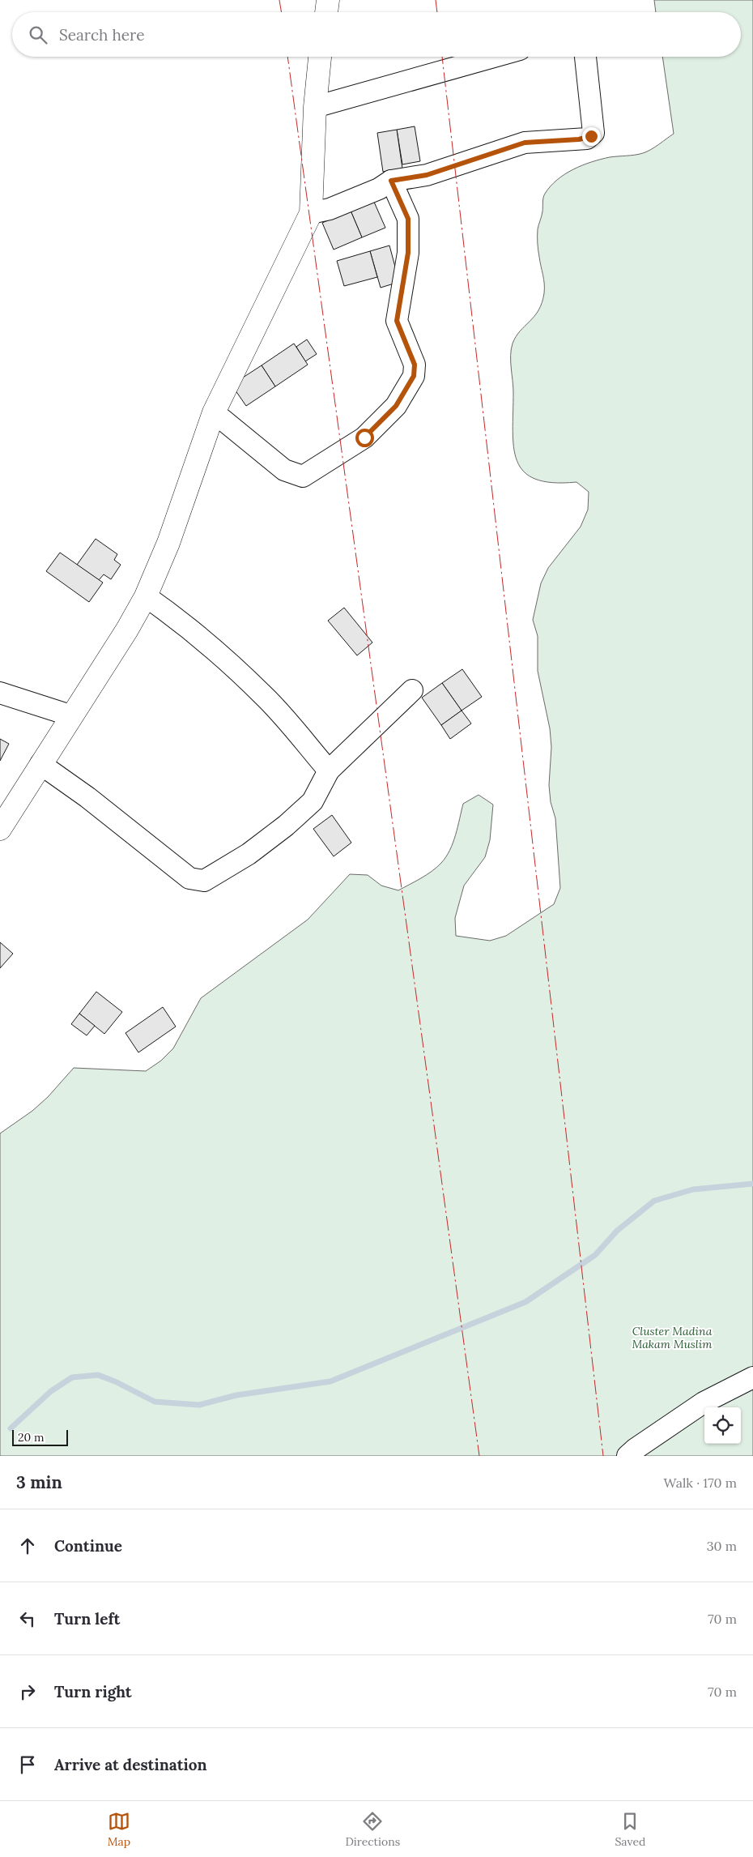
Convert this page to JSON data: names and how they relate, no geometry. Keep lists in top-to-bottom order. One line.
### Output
{"parks":["Cluster Madina Makam Muslim"],"scale_bar":"20 m","page":{"search":"Search here","scale":"20 m","heading":["3 min","Walk · 170 m"],"list":[["Continue","30 m"],["Turn left","70 m"],["Turn right","70 m"],"Arrive at destination"],"nav":["Map","Directions","Saved"]}}
